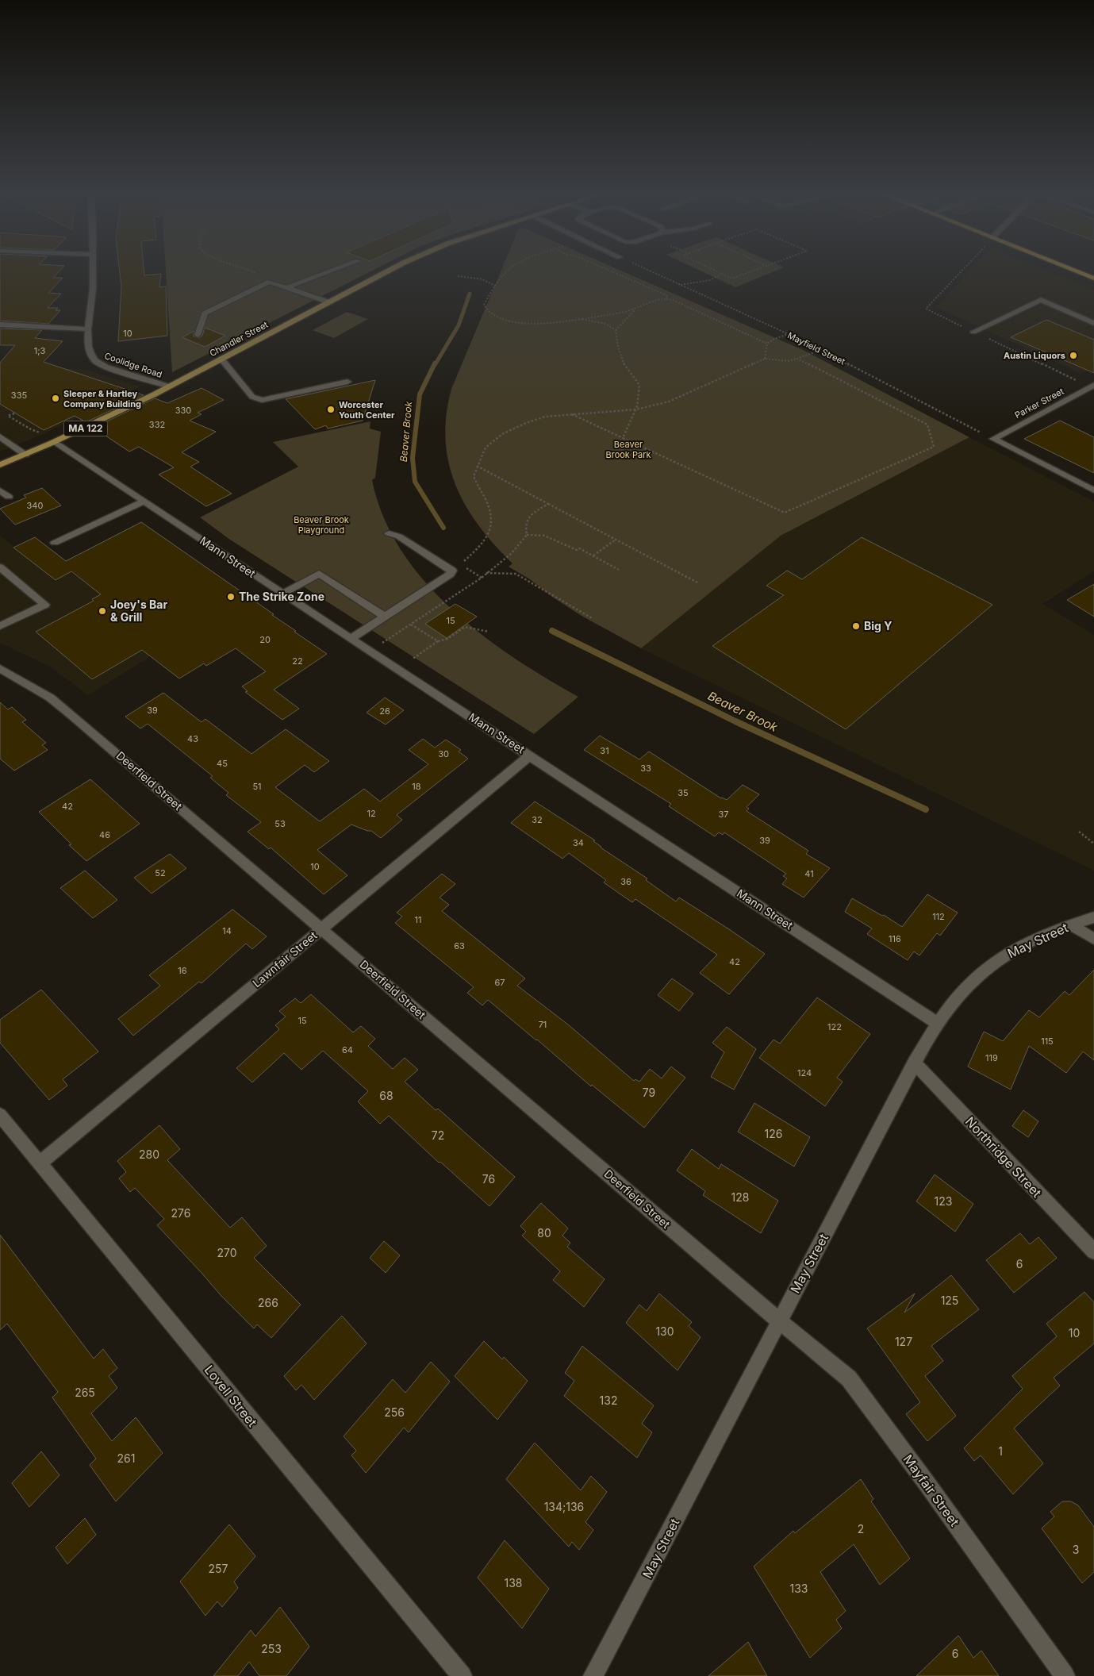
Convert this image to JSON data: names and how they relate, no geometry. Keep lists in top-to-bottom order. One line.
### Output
{"streets":{"main road":["Chandler Street","MA 122"],"street":["Coolidge Road","Parker Street","Mann Street","Deerfield Street","May Street","Lawnfair Street","Northridge Street","Lovell Street","Mayfair Street"],"path":["Mayfield Street"]},"crossings":[["Chandler Street","Coolidge Road"],["Chandler Street","Mann Street"],["Mayfield Street","Parker Street"],["Mann Street","May Street"],["Mann Street","Lawnfair Street"],["Deerfield Street","May Street"],["Deerfield Street","Lawnfair Street"],["Deerfield Street","Mayfair Street"],["May Street","Northridge Street"],["May Street","Mayfair Street"],["Lawnfair Street","Lovell Street"]],"water":["Beaver Brook"],"parks":["Beaver Brook Park","Beaver Brook Playground"],"places":["Austin Liquors","Sleeper & Hartley Company Building","Worcester Youth Center","The Strike Zone","Joey's Bar & Grill","Big Y"],"house_numbers":["10","1;3","335","330","332","340","15","20","22","39","26","43","31","30","45","33","51","18","35","42","12","37","32","53","46","39","34","10","52","41","36","112","11","14","116","63","42","16","67","15","71","122","115","64","119","124","79","68","126","72","280","76","128","123","276","80","270","6","125","266","130","10","127","265","132","256","1","261","134;136","2","3","257","138","133","253","6"]}
